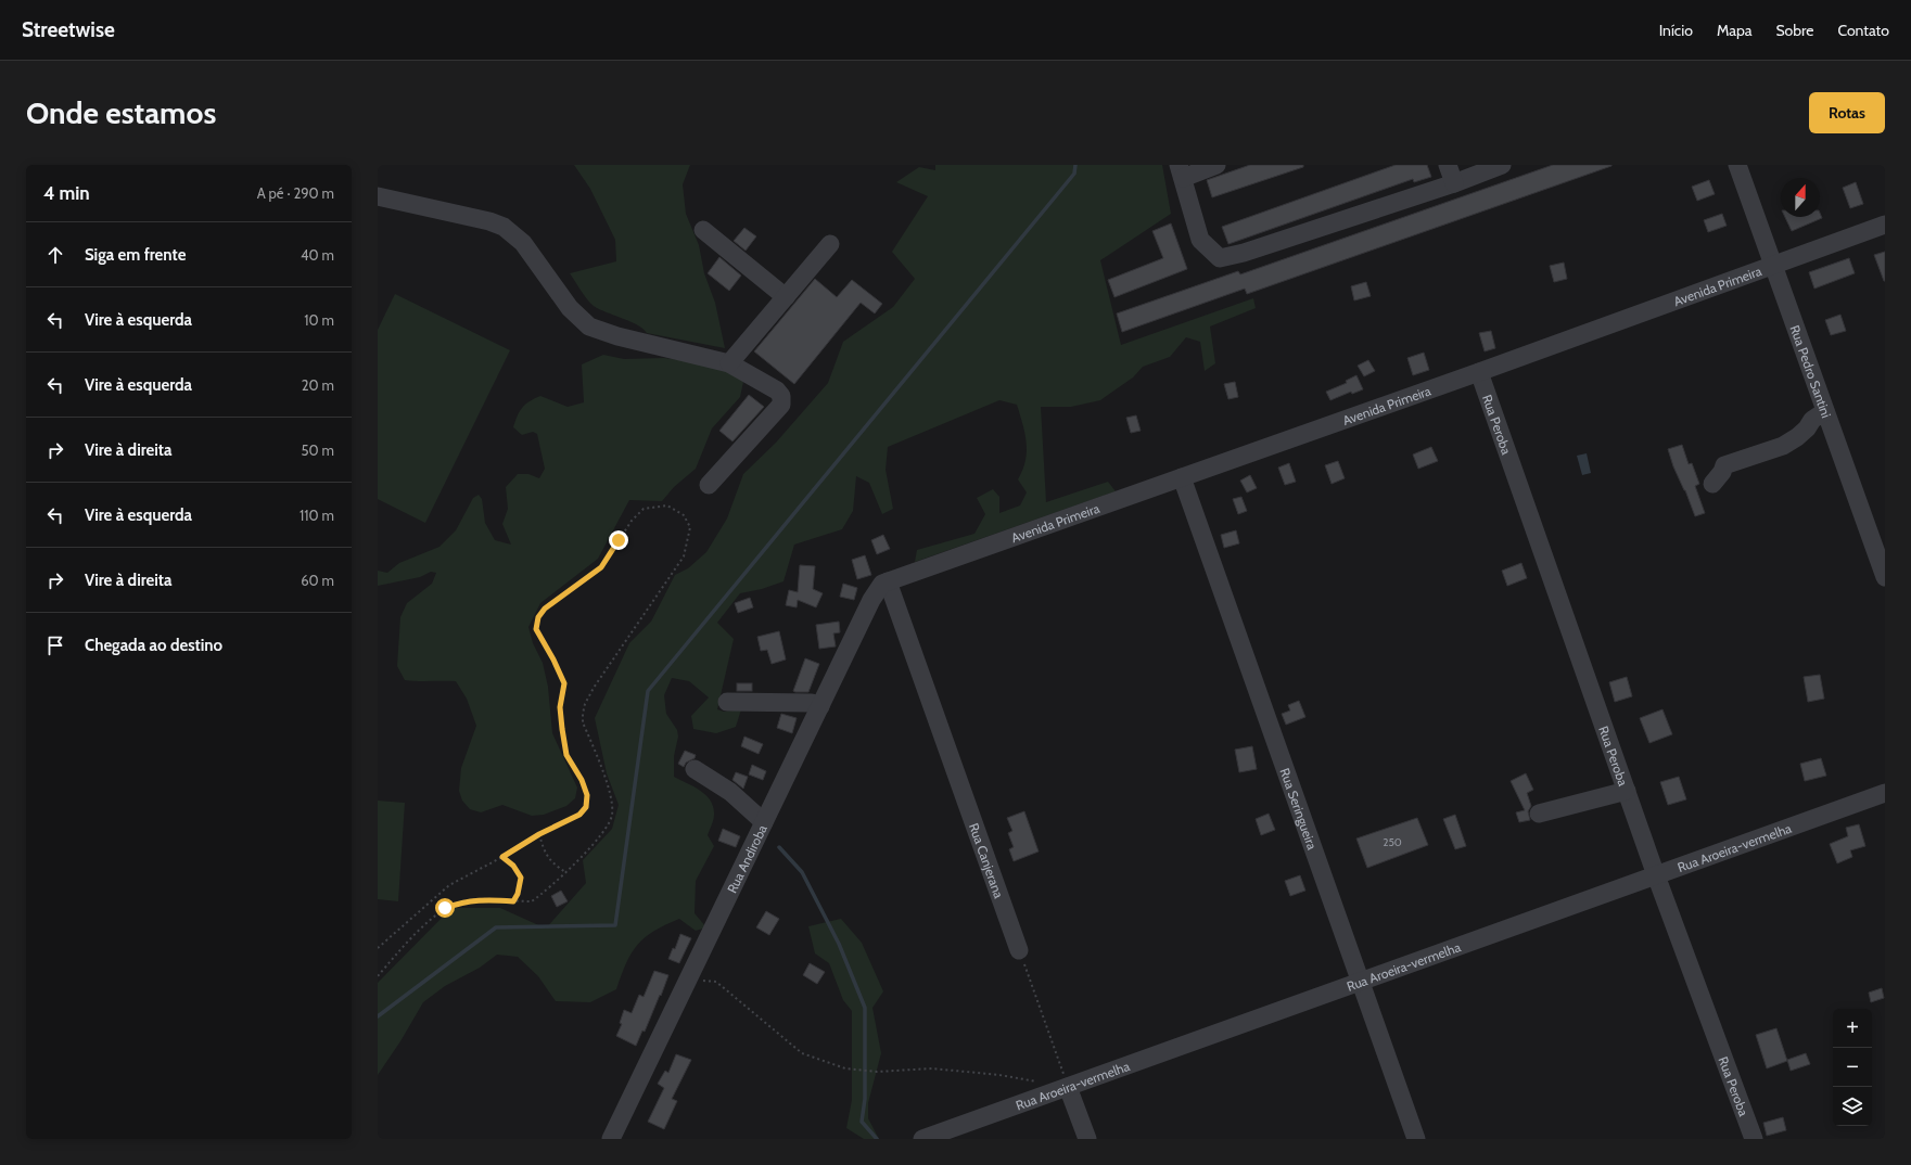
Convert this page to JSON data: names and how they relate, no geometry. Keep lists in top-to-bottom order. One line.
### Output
{"streets":{"street":["Avenida Primeira","Rua Pedro Santini","Rua Peroba","Rua Seringueira","Rua Aroeira-vermelha","Rua Andiroba","Rua Canjerana"]},"crossings":[["Avenida Primeira","Rua Pedro Santini"],["Avenida Primeira","Rua Peroba"],["Avenida Primeira","Rua Seringueira"],["Avenida Primeira","Rua Andiroba"],["Avenida Primeira","Rua Canjerana"],["Rua Peroba","Rua Aroeira-vermelha"],["Rua Seringueira","Rua Aroeira-vermelha"],["Rua Andiroba","Rua Canjerana"]],"house_numbers":["250"],"north":"top","page":{"header":"Streetwise","nav":["Início","Mapa","Sobre","Contato"],"buttons":"Rotas","title":"Onde estamos","heading":["4 min","A pé · 290 m"],"list":[["Siga em frente","40 m"],["Vire à esquerda","10 m"],["Vire à esquerda","20 m"],["Vire à direita","50 m"],["Vire à esquerda","110 m"],["Vire à direita","60 m"],"Chegada ao destino"],"map_buttons":["+","−"]}}
